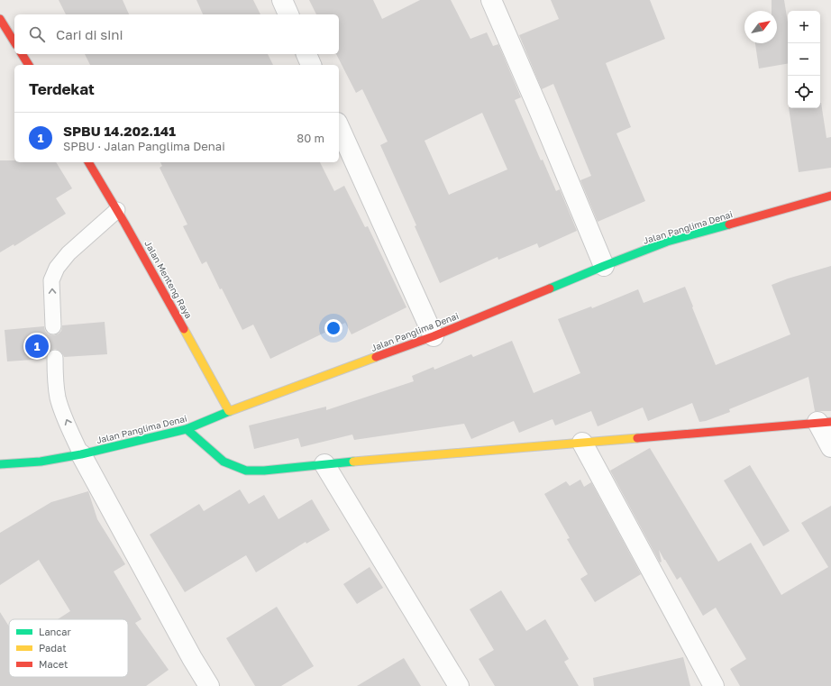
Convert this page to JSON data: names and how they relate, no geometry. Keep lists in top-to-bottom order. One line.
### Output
{"streets":{"street":["Jalan Panglima Denai","Jalan Menteng Raya"]},"crossings":[["Jalan Panglima Denai","Jalan Menteng Raya"]],"legend":["Lancar","Padat","Macet"],"north":"top right","page":{"map_buttons":["+","−"],"search":"Cari di sini","heading":"Terdekat","list":[{"mark":"1","name":"SPBU 14.202.141","note":"SPBU · Jalan Panglima Denai","value":"80 m"}],"pins":"1"}}
